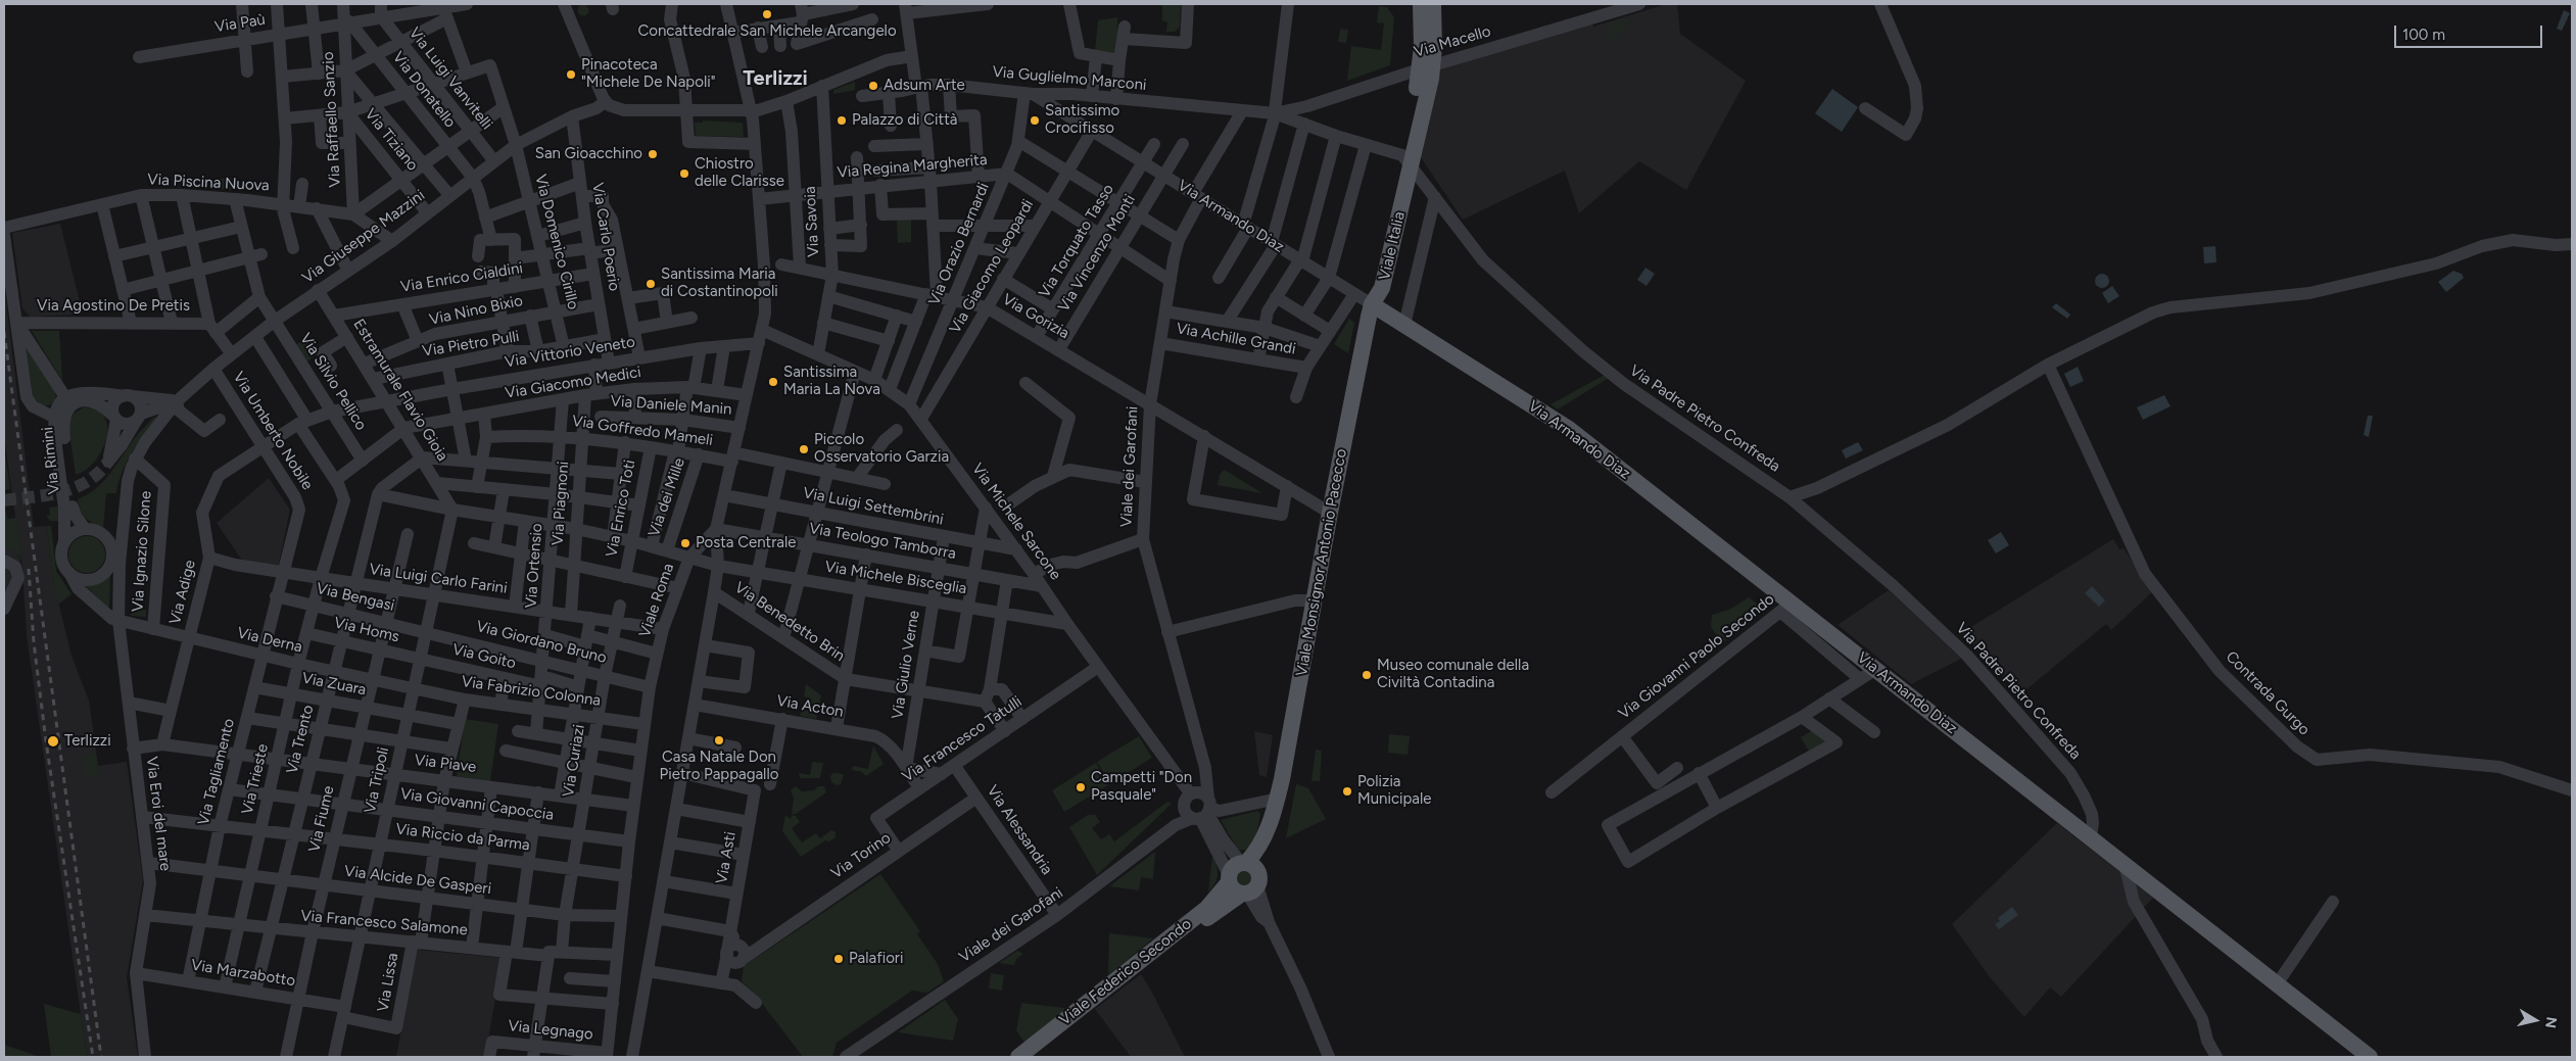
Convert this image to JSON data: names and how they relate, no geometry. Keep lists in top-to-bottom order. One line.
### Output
{"streets":{"main road":["Via Armando Diaz","Viale Italia","Viale Monsignor Antonio Pacecco","Viale Federico Secondo"],"street":["Via Paù","Via Macello","Via Luigi Vanvitelli","Via Guglielmo Marconi","Via Donatello","Via Raffaello Sanzio","Via Tiziano","Via Regina Margherita","Via Piscina Nuova","Via Savoia","Via Giuseppe Mazzini","Via Carlo Poerio","Via Torquato Tasso","Via Domenico Cirillo","Via Orazio Bernardi","Via Vincenzo Monti","Via Giacomo Leopardi","Via Enrico Cialdini","Via Agostino De Pretis","Via Nino Bixio","Via Gorizia","Via Achille Grandi","Via Pietro Pulli","Via Vittorio Veneto","Via Silvio Pellico","Via Giacomo Medici","Estramurale Flavio Gioia","Via Daniele Manin","Via Padre Pietro Confreda","Via Umberto Nobile","Via Goffredo Mameli","Via Rimini","Viale dei Garofani","Via dei Mille","Via Piagnoni","Via Luigi Settembrini","Via Enrico Toti","Via Michele Sarcone","Via Teologo Tamborra","Via Ignazio Silone","Via Ortensio","Via Michele Bisceglia","Via Luigi Carlo Farini","Via Adige","Via Bengasi","Viale Roma","Via Benedetto Brin","Via Homs","Via Derna","Via Giordano Bruno","Via Goito","Via Giovanni Paolo Secondo","Via Giulio Verne","Via Zuara","Via Fabrizio Colonna","Contrada Gurgo","Via Acton","Via Trento","Via Francesco Tatulli","Via Curiazi","Via Piave","Via Tagliamento","Via Trieste","Via Tripoli","Via Giovanni Capoccia","Via Eroi del mare","Via Fiume","Via Alessandria","Via Riccio da Parma","Via Torino","Via Asti","Via Alcide De Gasperi","Via Francesco Salamone","Via Marzabotto","Via Lissa","Via Legnago"]},"crossings":[["Via Paù","Via Luigi Vanvitelli"],["Via Paù","Via Donatello"],["Via Paù","Via Raffaello Sanzio"],["Via Macello","Via Guglielmo Marconi"],["Via Macello","Viale Italia"],["Via Luigi Vanvitelli","Via Giuseppe Mazzini"],["Via Guglielmo Marconi","Via Armando Diaz"],["Via Guglielmo Marconi","Via Orazio Bernardi"],["Via Guglielmo Marconi","Viale dei Garofani"],["Via Donatello","Via Raffaello Sanzio"],["Via Donatello","Via Giuseppe Mazzini"],["Via Raffaello Sanzio","Via Tiziano"],["Via Raffaello Sanzio","Via Piscina Nuova"],["Via Tiziano","Via Giuseppe Mazzini"],["Via Regina Margherita","Via Savoia"],["Via Regina Margherita","Via Orazio Bernardi"],["Via Piscina Nuova","Via Silvio Pellico"],["Via Armando Diaz","Via Torquato Tasso"],["Via Armando Diaz","Via Orazio Bernardi"],["Via Armando Diaz","Viale Italia"],["Via Armando Diaz","Via Vincenzo Monti"],["Via Armando Diaz","Via Giacomo Leopardi"],["Via Armando Diaz","Via Padre Pietro Confreda"],["Via Armando Diaz","Viale dei Garofani"],["Via Armando Diaz","Viale Monsignor Antonio Pacecco"],["Via Armando Diaz","Via Giovanni Paolo Secondo"],["Via Savoia","Via Gorizia"],["Via Savoia","Via Michele Sarcone"],["Via Giuseppe Mazzini","Via Carlo Poerio"],["Via Giuseppe Mazzini","Via Domenico Cirillo"],["Via Giuseppe Mazzini","Via Silvio Pellico"],["Via Giuseppe Mazzini","Estramurale Flavio Gioia"],["Via Giuseppe Mazzini","Via Umberto Nobile"],["Via Giuseppe Mazzini","Via Rimini"],["Via Giuseppe Mazzini","Via Trieste"],["Via Giuseppe Mazzini","Via Eroi del mare"],["Via Carlo Poerio","Via Enrico Cialdini"],["Via Carlo Poerio","Via Nino Bixio"],["Via Carlo Poerio","Via Pietro Pulli"],["Via Carlo Poerio","Via Vittorio Veneto"],["Via Torquato Tasso","Via Gorizia"],["Via Domenico Cirillo","Via Enrico Cialdini"],["Via Domenico Cirillo","Via Nino Bixio"],["Via Domenico Cirillo","Via Pietro Pulli"],["Via Orazio Bernardi","Via Gorizia"],["Via Orazio Bernardi","Via Michele Sarcone"],["Viale Italia","Via Padre Pietro Confreda"],["Viale Italia","Viale Monsignor Antonio Pacecco"],["Via Vincenzo Monti","Via Gorizia"],["Via Giacomo Leopardi","Via Gorizia"],["Via Giacomo Leopardi","Via Michele Sarcone"],["Via Enrico Cialdini","Estramurale Flavio Gioia"],["Via Agostino De Pretis","Via Rimini"],["Via Nino Bixio","Estramurale Flavio Gioia"],["Via Gorizia","Viale dei Garofani"],["Via Gorizia","Viale Monsignor Antonio Pacecco"],["Via Achille Grandi","Viale dei Garofani"],["Via Pietro Pulli","Estramurale Flavio Gioia"],["Via Vittorio Veneto","Via Silvio Pellico"],["Via Vittorio Veneto","Estramurale Flavio Gioia"],["Via Vittorio Veneto","Via Piagnoni"],["Via Vittorio Veneto","Via Adige"],["Via Silvio Pellico","Via Adige"],["Via Giacomo Medici","Estramurale Flavio Gioia"],["Via Giacomo Medici","Via Piagnoni"],["Via Giacomo Medici","Via Ortensio"],["Estramurale Flavio Gioia","Via Tripoli"],["Via Umberto Nobile","Via Luigi Carlo Farini"],["Via Umberto Nobile","Via Adige"],["Via Umberto Nobile","Via Tagliamento"],["Via Goffredo Mameli","Via dei Mille"],["Via Goffredo Mameli","Via Piagnoni"],["Via Goffredo Mameli","Via Enrico Toti"],["Via Goffredo Mameli","Via Ortensio"],["Via Rimini","Via Eroi del mare"],["Viale dei Garofani","Via Alessandria"],["Via Piagnoni","Via Luigi Carlo Farini"],["Via Luigi Settembrini","Via Michele Sarcone"],["Via Luigi Settembrini","Via Giulio Verne"],["Via Michele Sarcone","Via Teologo Tamborra"],["Via Michele Sarcone","Via Michele Bisceglia"],["Via Michele Sarcone","Via Francesco Tatulli"],["Via Teologo Tamborra","Via Giulio Verne"],["Via Ignazio Silone","Via Derna"],["Via Ignazio Silone","Via Eroi del mare"],["Viale Monsignor Antonio Pacecco","Viale Federico Secondo"],["Via Ortensio","Via Luigi Carlo Farini"],["Via Ortensio","Via Giordano Bruno"],["Via Ortensio","Via Goito"],["Via Ortensio","Via Fabrizio Colonna"],["Via Michele Bisceglia","Viale Roma"],["Via Michele Bisceglia","Via Giulio Verne"],["Via Luigi Carlo Farini","Via Adige"],["Via Luigi Carlo Farini","Viale Roma"],["Via Luigi Carlo Farini","Via Trento"],["Via Luigi Carlo Farini","Via Curiazi"],["Via Luigi Carlo Farini","Via Tagliamento"],["Via Luigi Carlo Farini","Via Trieste"],["Via Luigi Carlo Farini","Via Tripoli"],["Via Luigi Carlo Farini","Via Fiume"],["Via Adige","Via Derna"],["Via Adige","Via Piave"],["Via Adige","Via Trieste"],["Via Bengasi","Via Giordano Bruno"],["Via Bengasi","Via Trento"],["Via Bengasi","Via Tagliamento"],["Via Bengasi","Via Trieste"],["Via Bengasi","Via Tripoli"],["Via Bengasi","Via Fiume"],["Viale Roma","Via Giordano Bruno"],["Viale Roma","Via Fabrizio Colonna"],["Viale Roma","Via Piave"],["Viale Roma","Via Giovanni Capoccia"],["Viale Roma","Via Riccio da Parma"],["Viale Roma","Via Alcide De Gasperi"],["Viale Roma","Via Francesco Salamone"],["Viale Roma","Via Legnago"],["Via Benedetto Brin","Via Giulio Verne"],["Via Homs","Via Goito"],["Via Homs","Via Trento"],["Via Homs","Via Trieste"],["Via Homs","Via Tripoli"],["Via Homs","Via Fiume"],["Via Derna","Via Fabrizio Colonna"],["Via Derna","Via Trento"],["Via Derna","Via Tagliamento"],["Via Derna","Via Trieste"],["Via Derna","Via Tripoli"],["Via Derna","Via Eroi del mare"],["Via Derna","Via Fiume"],["Via Giordano Bruno","Via Curiazi"],["Via Giordano Bruno","Via Tripoli"],["Via Goito","Via Tripoli"],["Via Giulio Verne","Via Acton"],["Via Zuara","Via Trento"],["Via Zuara","Via Tagliamento"],["Via Zuara","Via Trieste"],["Via Zuara","Via Tripoli"],["Via Zuara","Via Fiume"],["Via Zuara","Via Lissa"],["Via Fabrizio Colonna","Via Curiazi"],["Via Fabrizio Colonna","Via Tripoli"],["Via Fabrizio Colonna","Via Lissa"],["Via Acton","Via Francesco Tatulli"],["Via Trento","Via Piave"],["Via Trento","Via Giovanni Capoccia"],["Via Trento","Via Riccio da Parma"],["Via Trento","Via Alcide De Gasperi"],["Via Trento","Via Francesco Salamone"],["Via Trento","Via Marzabotto"],["Via Francesco Tatulli","Via Alessandria"],["Via Francesco Tatulli","Via Torino"],["Via Curiazi","Via Piave"],["Via Curiazi","Via Giovanni Capoccia"],["Via Curiazi","Via Riccio da Parma"],["Via Curiazi","Via Alcide De Gasperi"],["Via Curiazi","Via Francesco Salamone"],["Via Piave","Via Tagliamento"],["Via Piave","Via Trieste"],["Via Piave","Via Tripoli"],["Via Piave","Via Eroi del mare"],["Via Piave","Via Fiume"],["Via Piave","Via Lissa"],["Via Tagliamento","Via Giovanni Capoccia"],["Via Tagliamento","Via Riccio da Parma"],["Via Tagliamento","Via Alcide De Gasperi"],["Via Tagliamento","Via Francesco Salamone"],["Via Tagliamento","Via Marzabotto"],["Via Trieste","Via Giovanni Capoccia"],["Via Trieste","Via Riccio da Parma"],["Via Trieste","Via Alcide De Gasperi"],["Via Trieste","Via Francesco Salamone"],["Via Trieste","Via Marzabotto"],["Via Tripoli","Via Giovanni Capoccia"],["Via Tripoli","Via Riccio da Parma"],["Via Tripoli","Via Alcide De Gasperi"],["Via Tripoli","Via Francesco Salamone"],["Via Tripoli","Via Marzabotto"],["Via Giovanni Capoccia","Via Fiume"],["Via Giovanni Capoccia","Via Lissa"],["Via Eroi del mare","Via Riccio da Parma"],["Via Eroi del mare","Via Alcide De Gasperi"],["Via Eroi del mare","Via Francesco Salamone"],["Via Eroi del mare","Via Marzabotto"],["Via Fiume","Via Riccio da Parma"],["Via Fiume","Via Alcide De Gasperi"],["Via Fiume","Via Francesco Salamone"],["Via Fiume","Via Marzabotto"],["Via Alessandria","Via Torino"],["Via Riccio da Parma","Via Lissa"],["Via Torino","Via Asti"],["Via Alcide De Gasperi","Via Lissa"],["Via Francesco Salamone","Via Lissa"],["Via Marzabotto","Via Lissa"]],"districts":["Terlizzi"],"places":["Concattedrale San Michele Arcangelo","Pinacoteca \"Michele De Napoli\"","Adsum Arte","Palazzo di Città","Santissimo Crocifisso","San Gioacchino","Chiostro delle Clarisse","Santissima Maria di Costantinopoli","Santissima Maria La Nova","Piccolo Osservatorio Garzia","Posta Centrale","Museo comunale della Civiltà Contadina","Casa Natale Don Pietro Pappagallo","Terlizzi","Campetti \"Don Pasquale\"","Polizia Municipale","Palafiori"],"scale_bar":"100 m","north":"right"}
